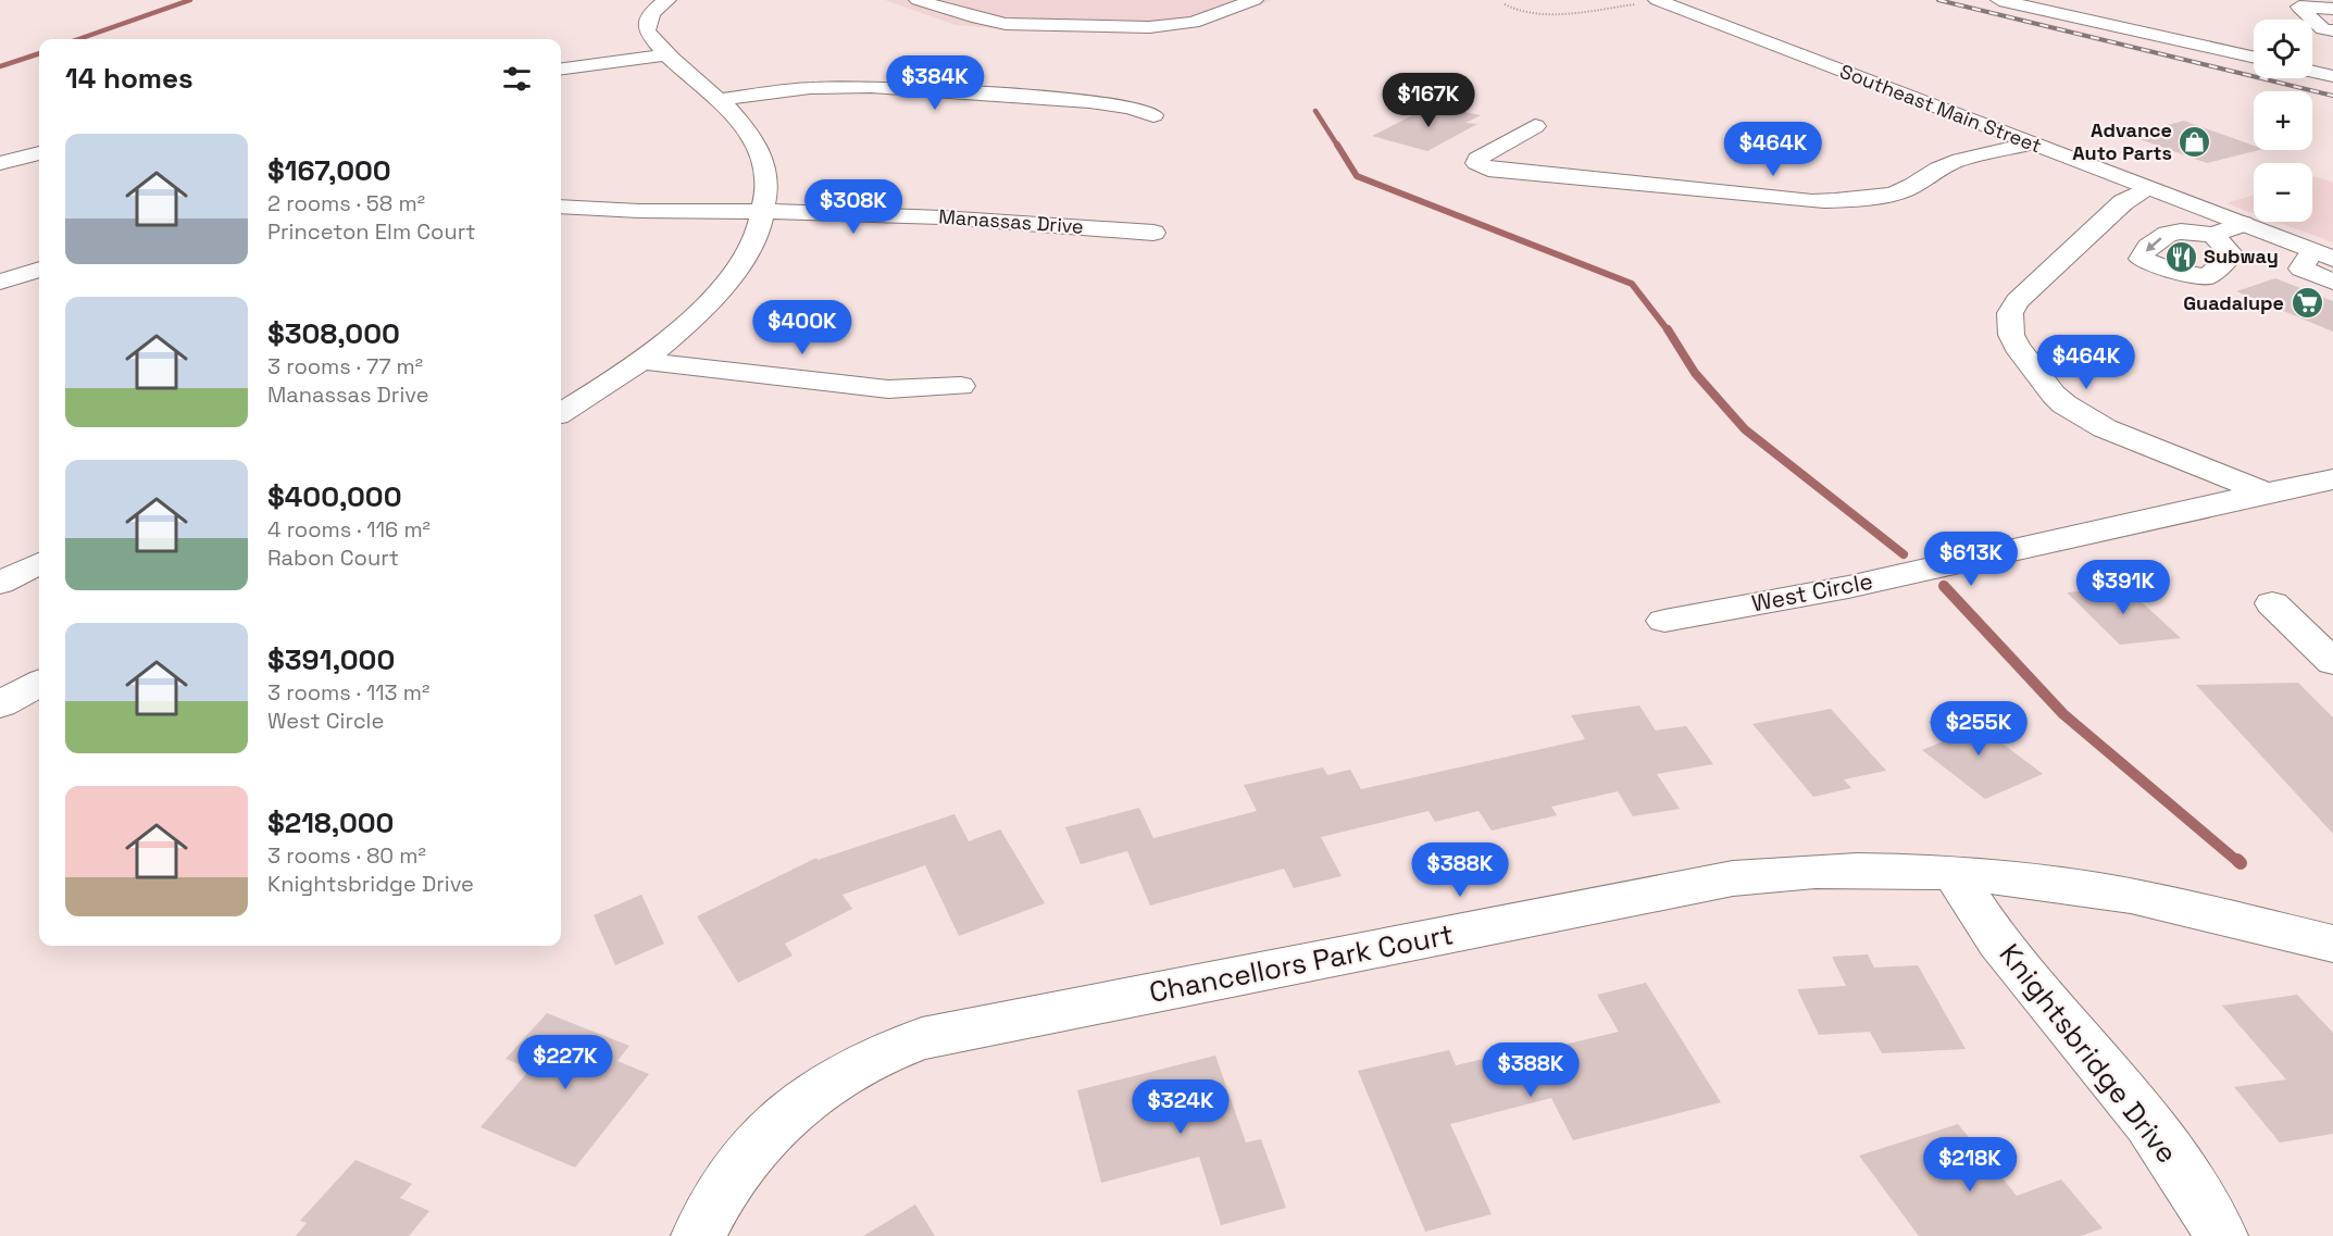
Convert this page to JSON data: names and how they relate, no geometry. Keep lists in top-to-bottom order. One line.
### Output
{"streets":{"street":["Southeast Main Street","Manassas Drive","West Circle","Chancellors Park Court","Knightsbridge Drive"]},"crossings":[["Southeast Main Street","West Circle"],["Chancellors Park Court","Knightsbridge Drive"]],"places":{"shop":["Advance Auto Parts"],"restaurant":["Subway"],"supermarket":["Guadalupe"]},"page":{"map_buttons":["+","−"],"heading":"14 homes","price":["$384K","$167K","$464K","$308K","$400K","$464K","$613K","$391K","$255K","$388K","$227K","$388K","$324K","$218K"],"list":[{"name":"$167,000","note":"2 rooms · 58 m² · Princeton Elm Court"},{"name":"$308,000","note":"3 rooms · 77 m² · Manassas Drive"},{"name":"$400,000","note":"4 rooms · 116 m² · Rabon Court"},{"name":"$391,000","note":"3 rooms · 113 m² · West Circle"},{"name":"$218,000","note":"3 rooms · 80 m² · Knightsbridge Drive"}]}}
